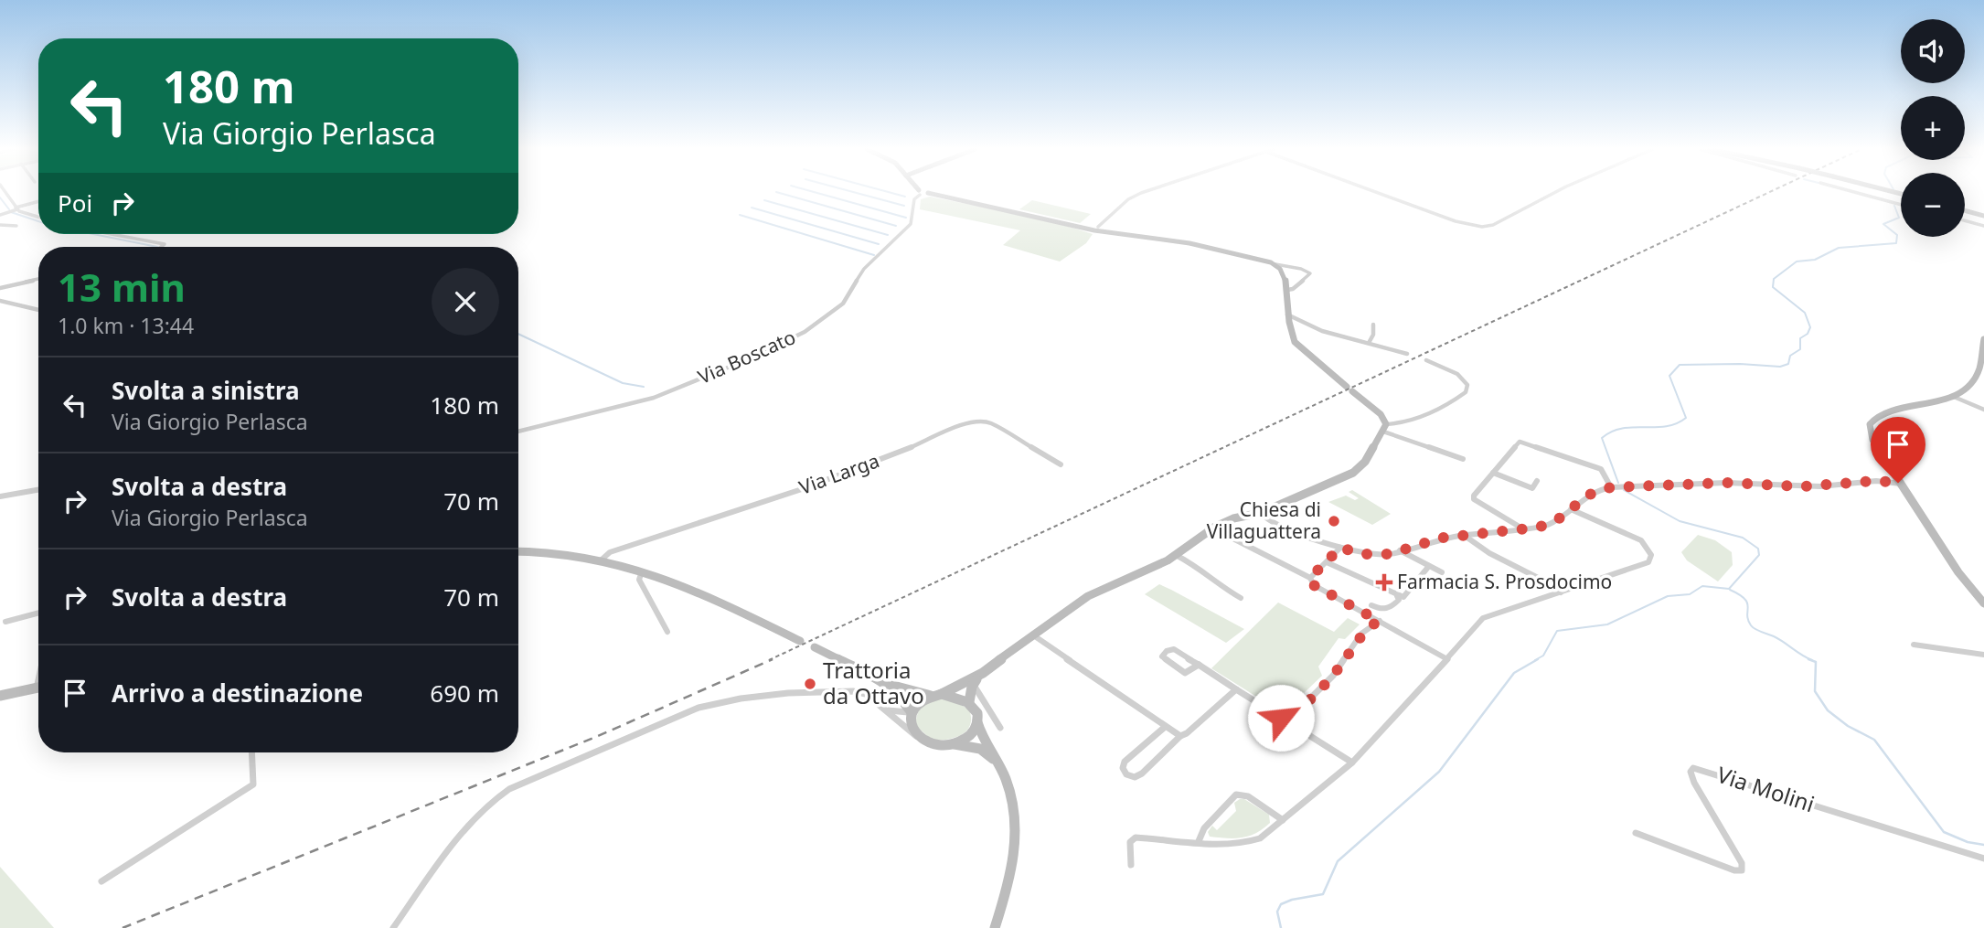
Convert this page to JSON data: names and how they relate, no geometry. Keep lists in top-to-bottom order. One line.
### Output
{"streets":{"street":["Via Boscato","Via Larga","Via Molini"]},"places":{"other":["Chiesa di Villaguattera","Trattoria da Ottavo"],"health":["Farmacia S. Prosdocimo"]},"page":{"map_buttons":["+","−"],"turn":["180 m","Via Giorgio Perlasca"],"then":"Poi","heading":["13 min","1.0 km · 13:44"],"list":[{"name":"Svolta a sinistra","note":"Via Giorgio Perlasca","value":"180 m"},{"name":"Svolta a destra","note":"Via Giorgio Perlasca","value":"70 m"},{"name":"Svolta a destra","value":"70 m"},{"name":"Arrivo a destinazione","value":"690 m"}]}}
